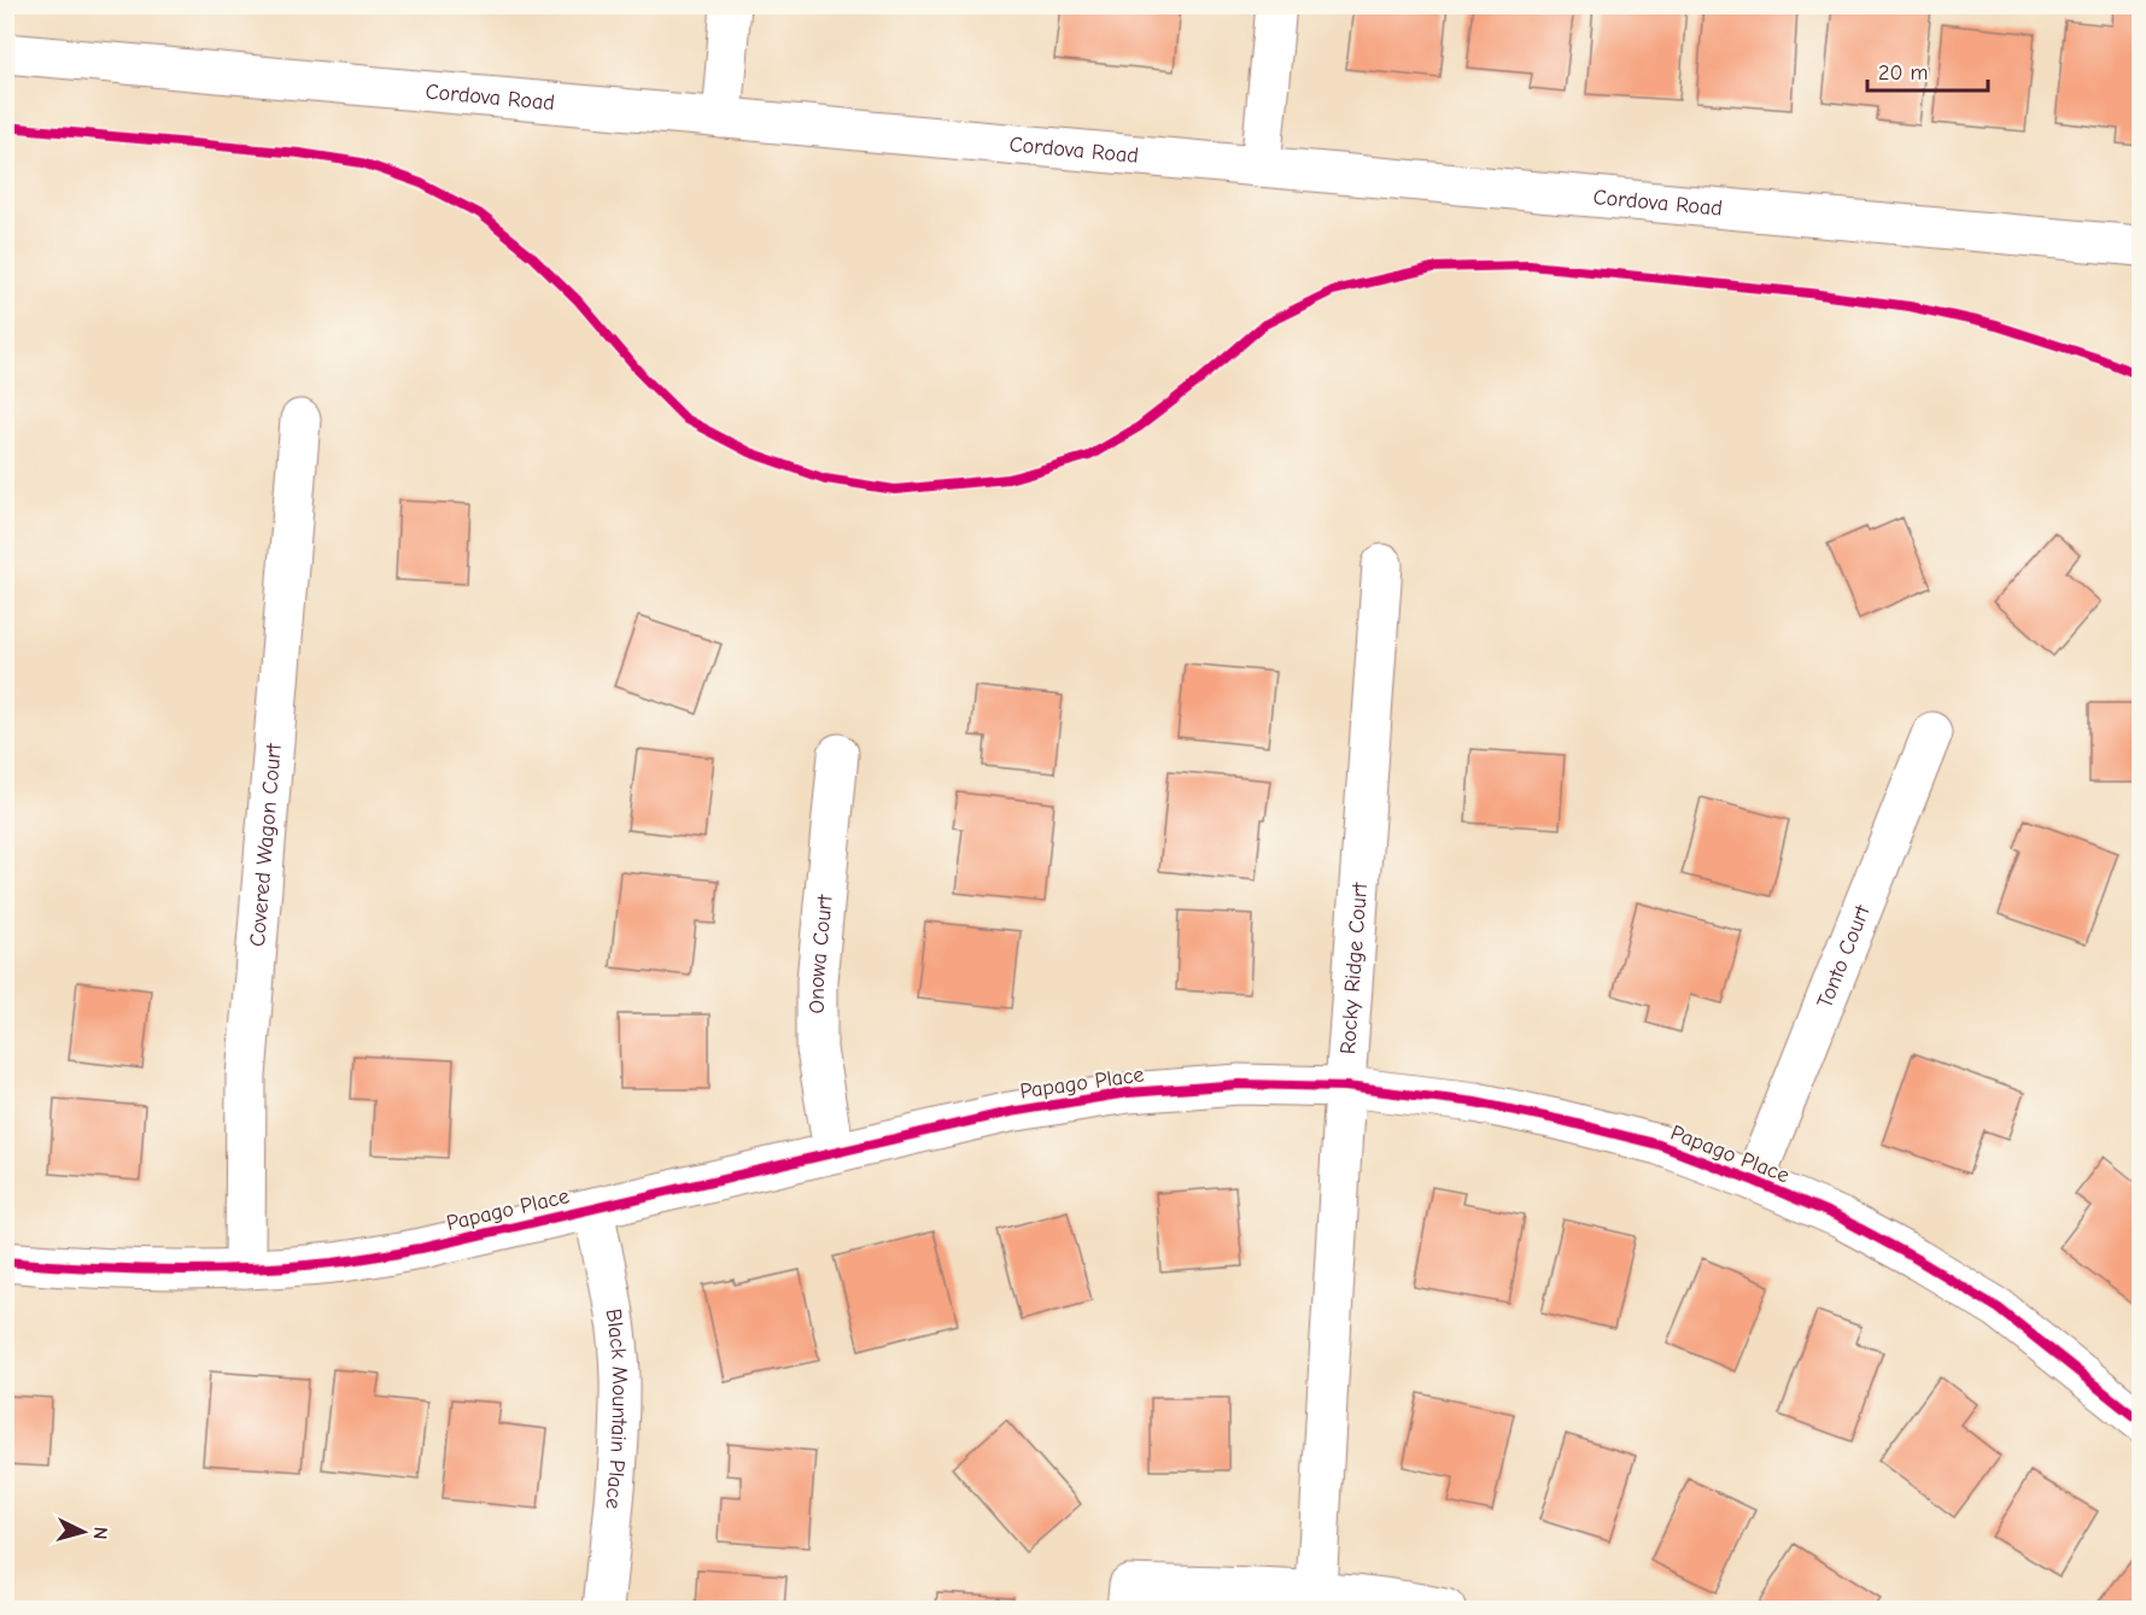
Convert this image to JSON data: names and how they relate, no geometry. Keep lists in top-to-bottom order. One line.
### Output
{"streets":{"street":["Cordova Road","Covered Wagon Court","Onowa Court","Tonto Court","Rocky Ridge Court","Papago Place","Black Mountain Place"]},"crossings":[["Covered Wagon Court","Papago Place"],["Onowa Court","Papago Place"],["Tonto Court","Papago Place"],["Rocky Ridge Court","Papago Place"],["Papago Place","Black Mountain Place"]],"scale_bar":"20 m","north":"right"}
